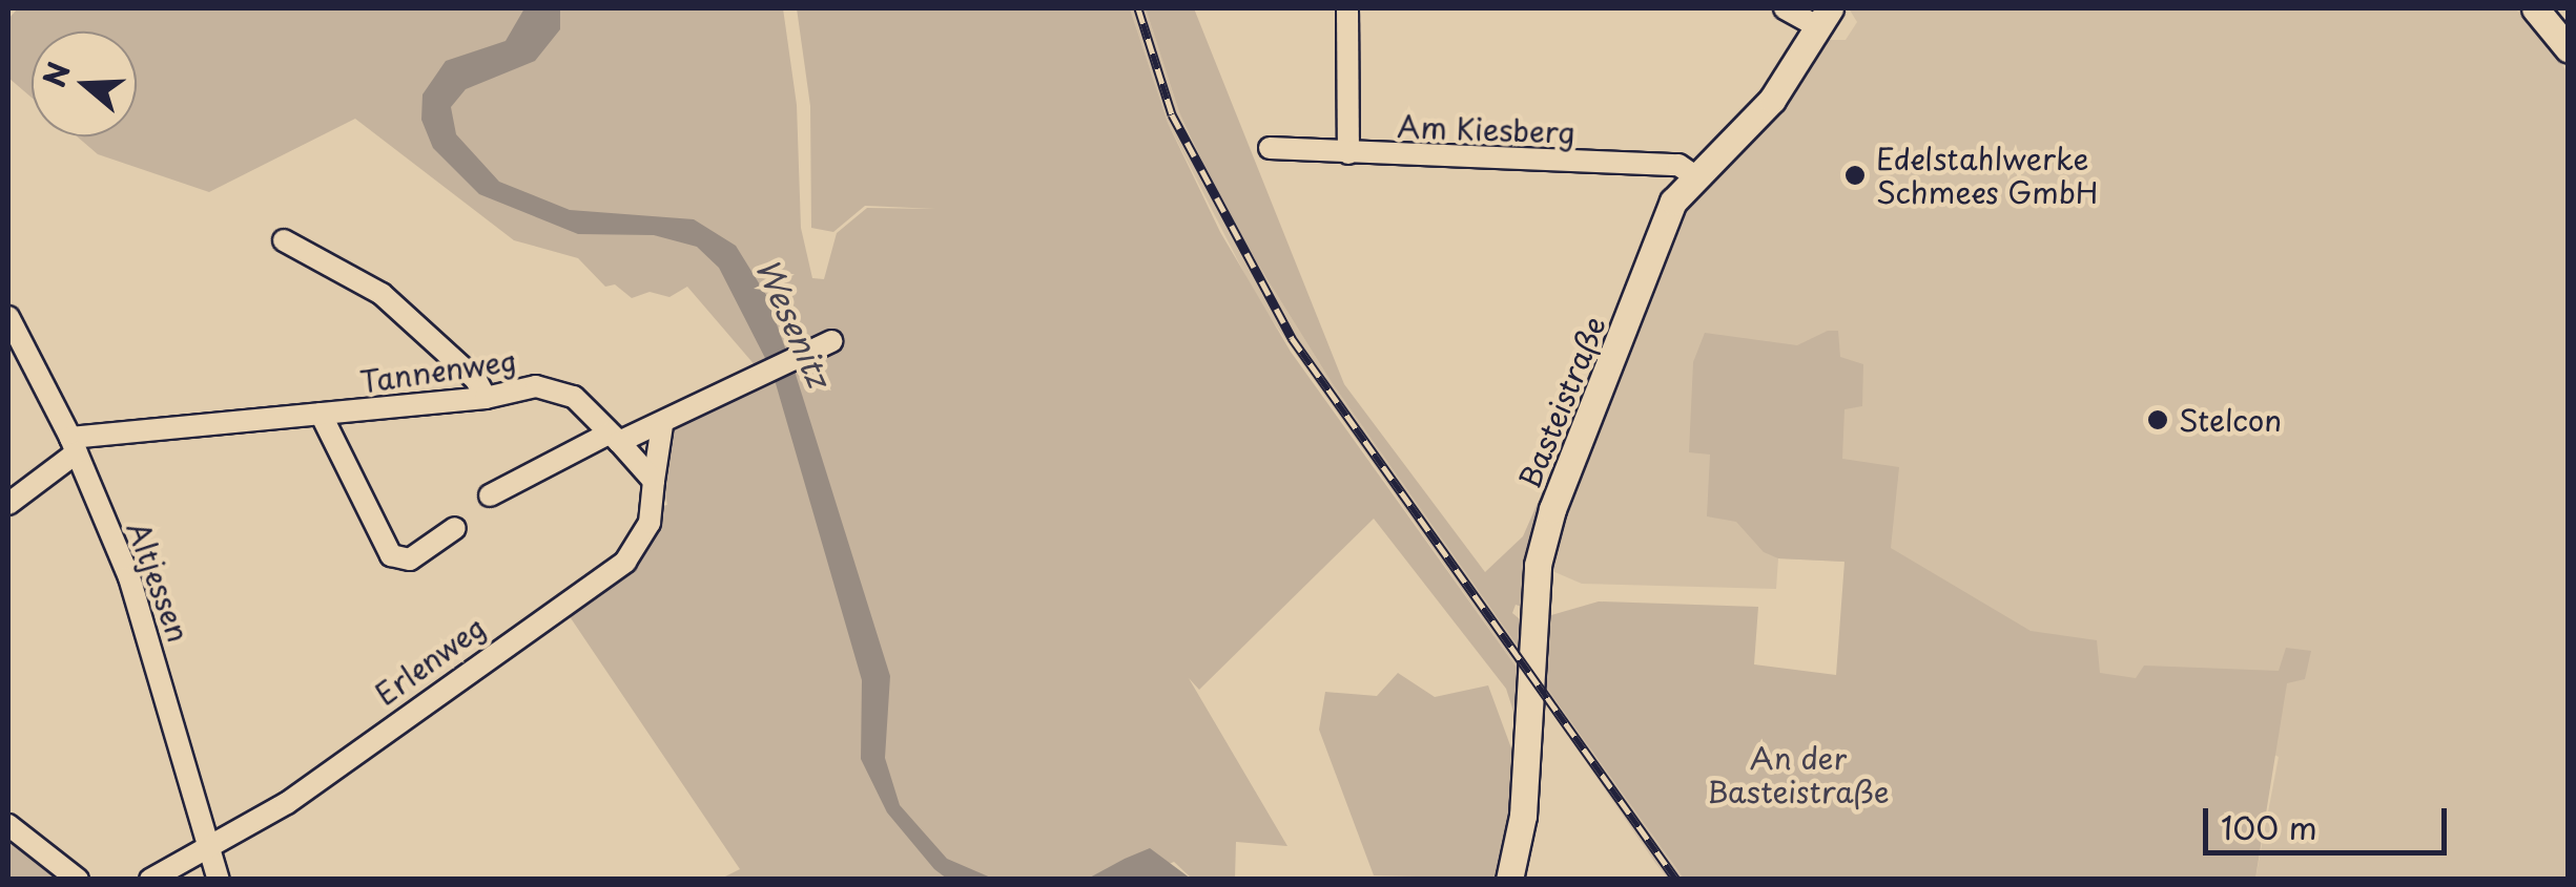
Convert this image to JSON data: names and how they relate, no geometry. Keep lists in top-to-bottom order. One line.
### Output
{"streets":{"main road":["Basteistraße"],"street":["Am Kiesberg","Tannenweg","Altjessen","Erlenweg"]},"crossings":[["Am Kiesberg","Basteistraße"],["Tannenweg","Altjessen"],["Altjessen","Erlenweg"]],"water":["Wesenitz"],"parks":["An der Basteistraße"],"places":["Edelstahlwerke Schmees GmbH","Stelcon"],"scale_bar":"100 m","north":"left"}
